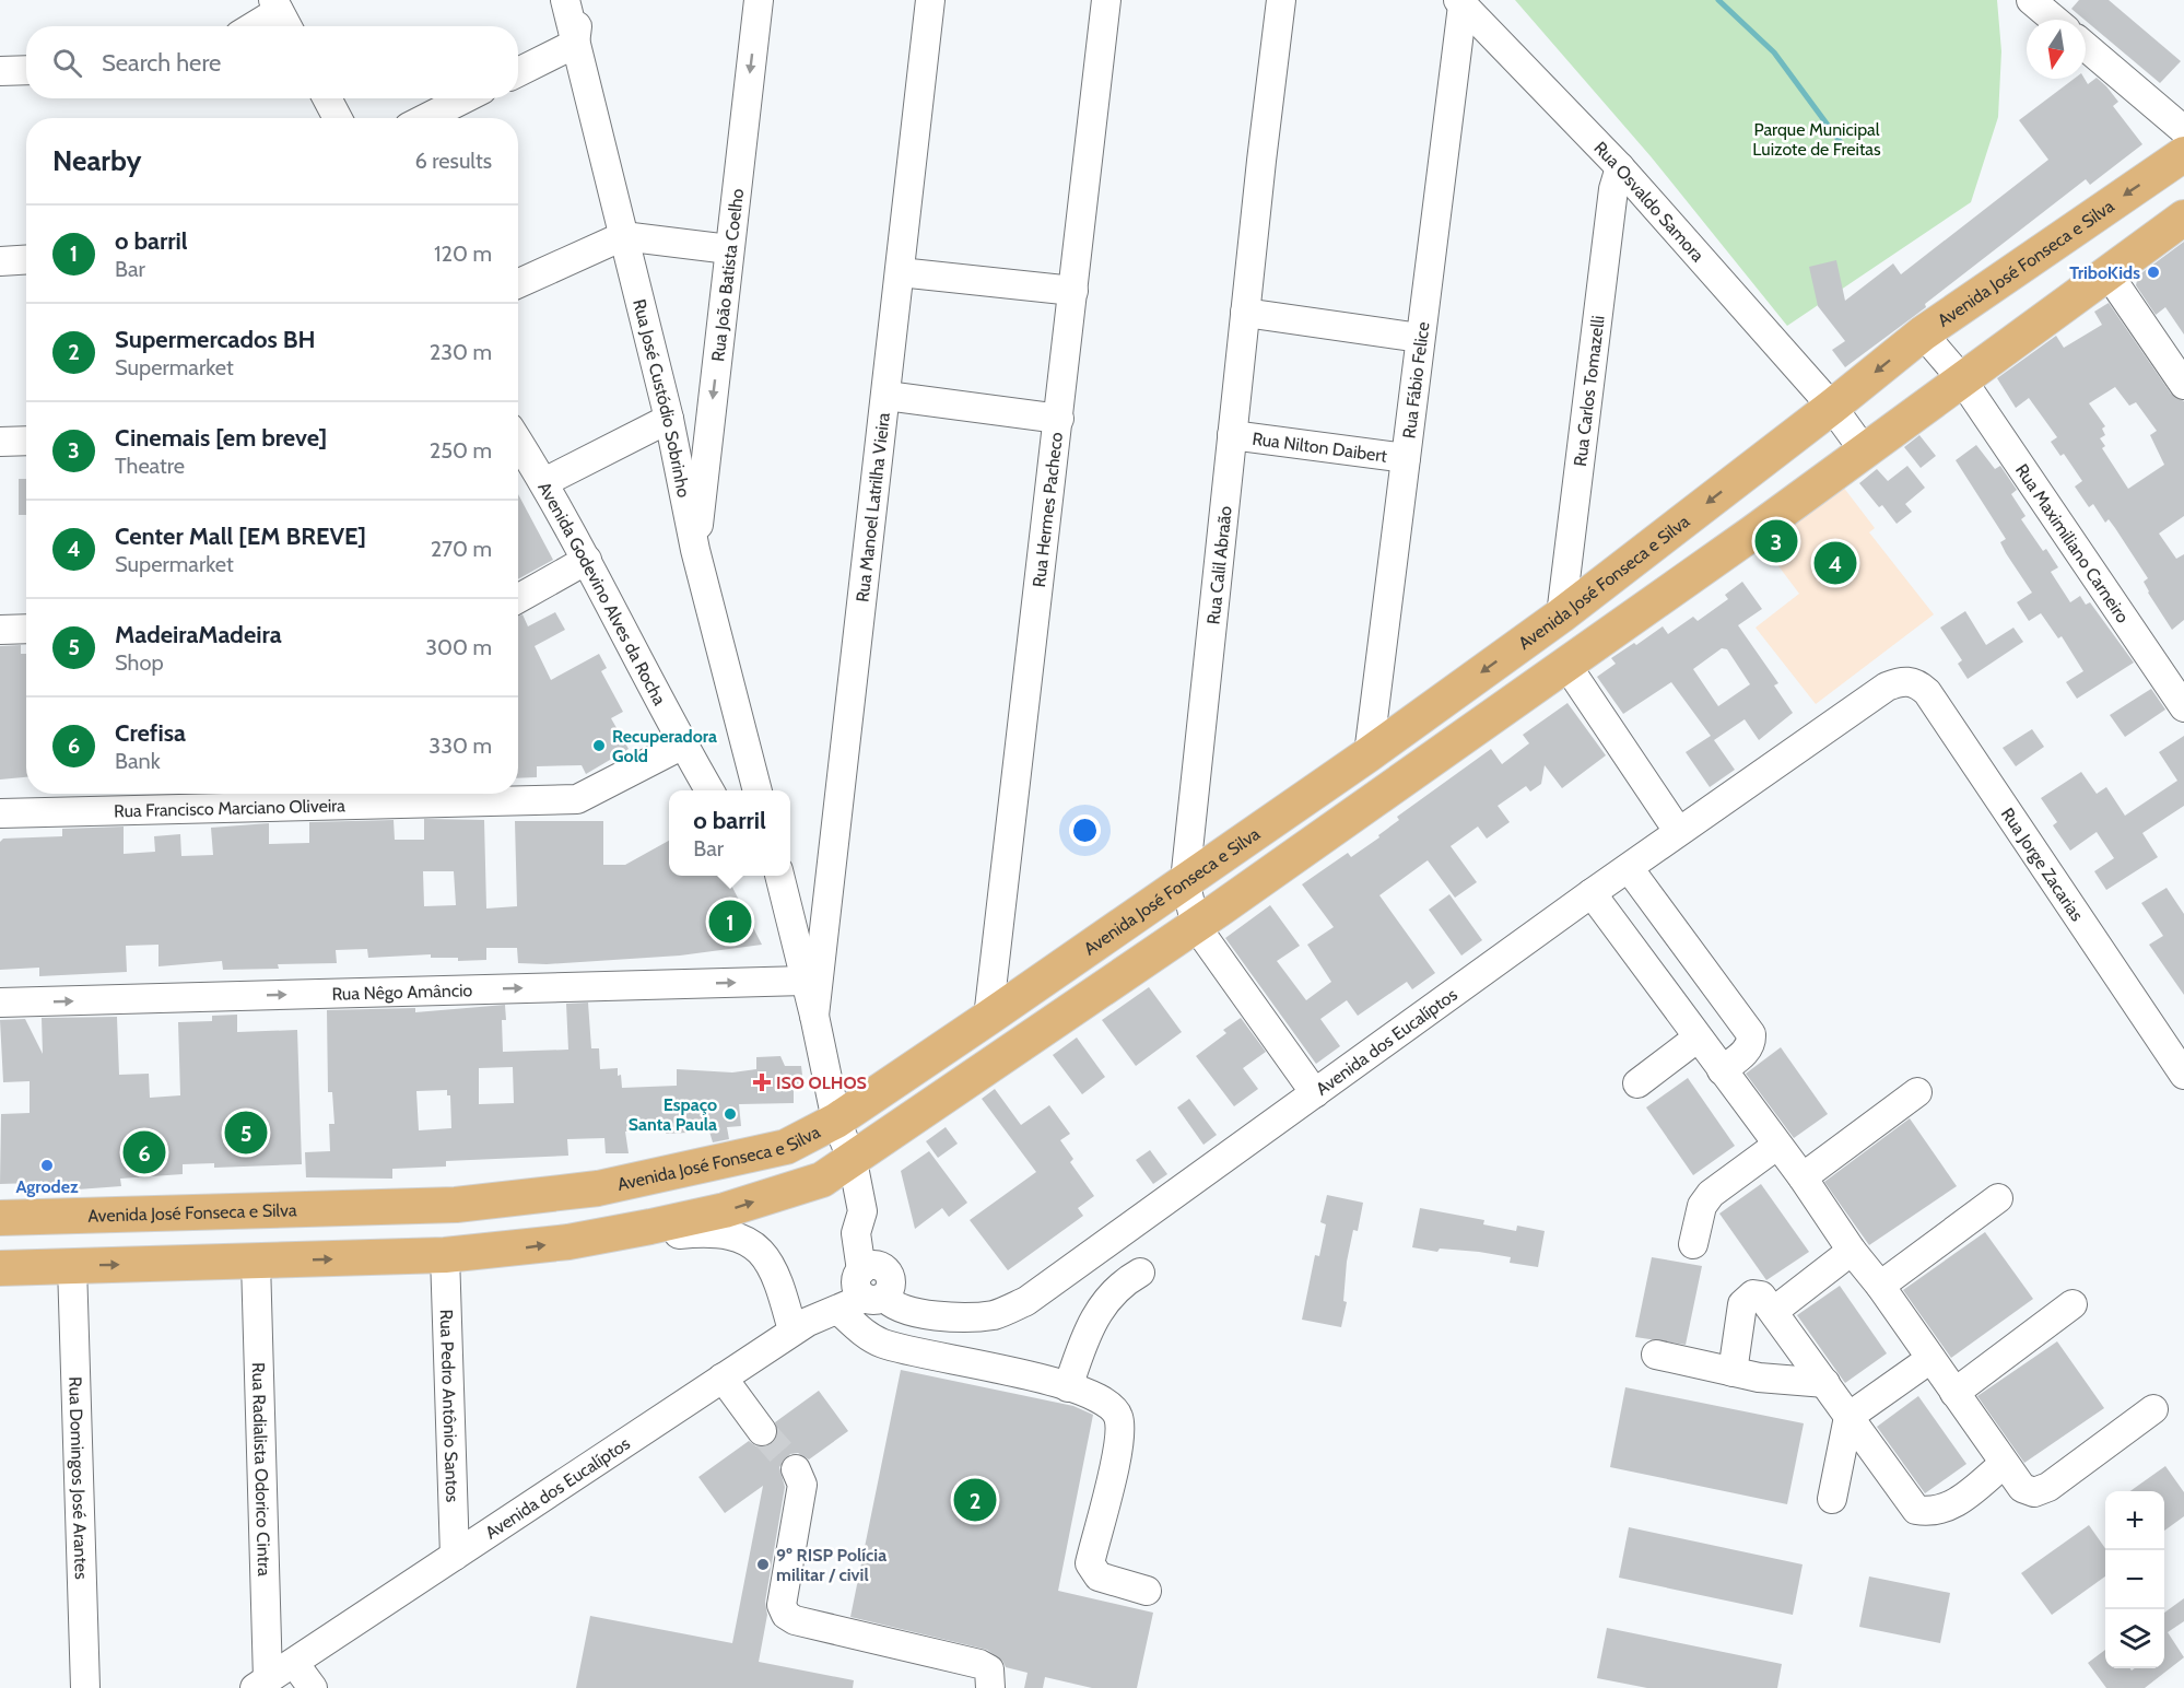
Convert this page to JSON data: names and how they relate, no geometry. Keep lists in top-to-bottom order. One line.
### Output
{"streets":{"main road":["Avenida José Fonseca e Silva"],"street":["Rua Osvaldo Samora","Rua João Batista Coelho","Rua Fábio Felice","Rua Carlos Tomazelli","Rua José Custódio Sobrinho","Rua Nilton Daibert","Rua Manoel Latrilha Vieira","Rua Hermes Pacheco","Rua Maximiliano Carneiro","Rua Calil Abraão","Avenida Godevino Alves da Rocha","Rua Francisco Marciano Oliveira","Rua Jorge Zacarias","Rua Nêgo Amâncio","Avenida dos Eucalíptos","Rua Pedro Antônio Santos","Rua Radialista Odorico Cintra","Rua Domingos José Arantes"]},"crossings":[["Rua Osvaldo Samora","Avenida José Fonseca e Silva"],["Rua Osvaldo Samora","Rua Fábio Felice"],["Rua Osvaldo Samora","Rua Carlos Tomazelli"],["Avenida José Fonseca e Silva","Rua Fábio Felice"],["Avenida José Fonseca e Silva","Rua Carlos Tomazelli"],["Avenida José Fonseca e Silva","Rua Hermes Pacheco"],["Avenida José Fonseca e Silva","Rua Maximiliano Carneiro"],["Avenida José Fonseca e Silva","Rua Calil Abraão"],["Rua João Batista Coelho","Rua José Custódio Sobrinho"],["Rua Fábio Felice","Rua Nilton Daibert"],["Rua Nilton Daibert","Rua Calil Abraão"],["Rua Calil Abraão","Avenida dos Eucalíptos"],["Avenida Godevino Alves da Rocha","Rua Francisco Marciano Oliveira"],["Rua Jorge Zacarias","Avenida dos Eucalíptos"],["Avenida dos Eucalíptos","Rua Pedro Antônio Santos"],["Avenida dos Eucalíptos","Rua Radialista Odorico Cintra"]],"one_way":["Rua João Batista Coelho","Rua Nêgo Amâncio"],"parks":["Parque Municipal Luizote de Freitas"],"places":{"other":["TriboKids","Recuperadora Gold","Espaço Santa Paula","Agrodez","9º RISP Polícia militar / civil"],"health":["ISO OLHOS"]},"north":"bottom","page":{"search":"Search here","heading":["Nearby","6 results"],"list":[{"mark":"1","name":"o barril","note":"Bar","value":"120 m"},{"mark":"2","name":"Supermercados BH","note":"Supermarket","value":"230 m"},{"mark":"3","name":"Cinemais [em breve]","note":"Theatre","value":"250 m"},{"mark":"4","name":"Center Mall [EM BREVE]","note":"Supermarket","value":"270 m"},{"mark":"5","name":"MadeiraMadeira","note":"Shop","value":"300 m"},{"mark":"6","name":"Crefisa","note":"Bank","value":"330 m"}],"pins":["3","4","1","5","6","2"],"popup":["o barril","Bar"],"map_buttons":["+","−"]}}
